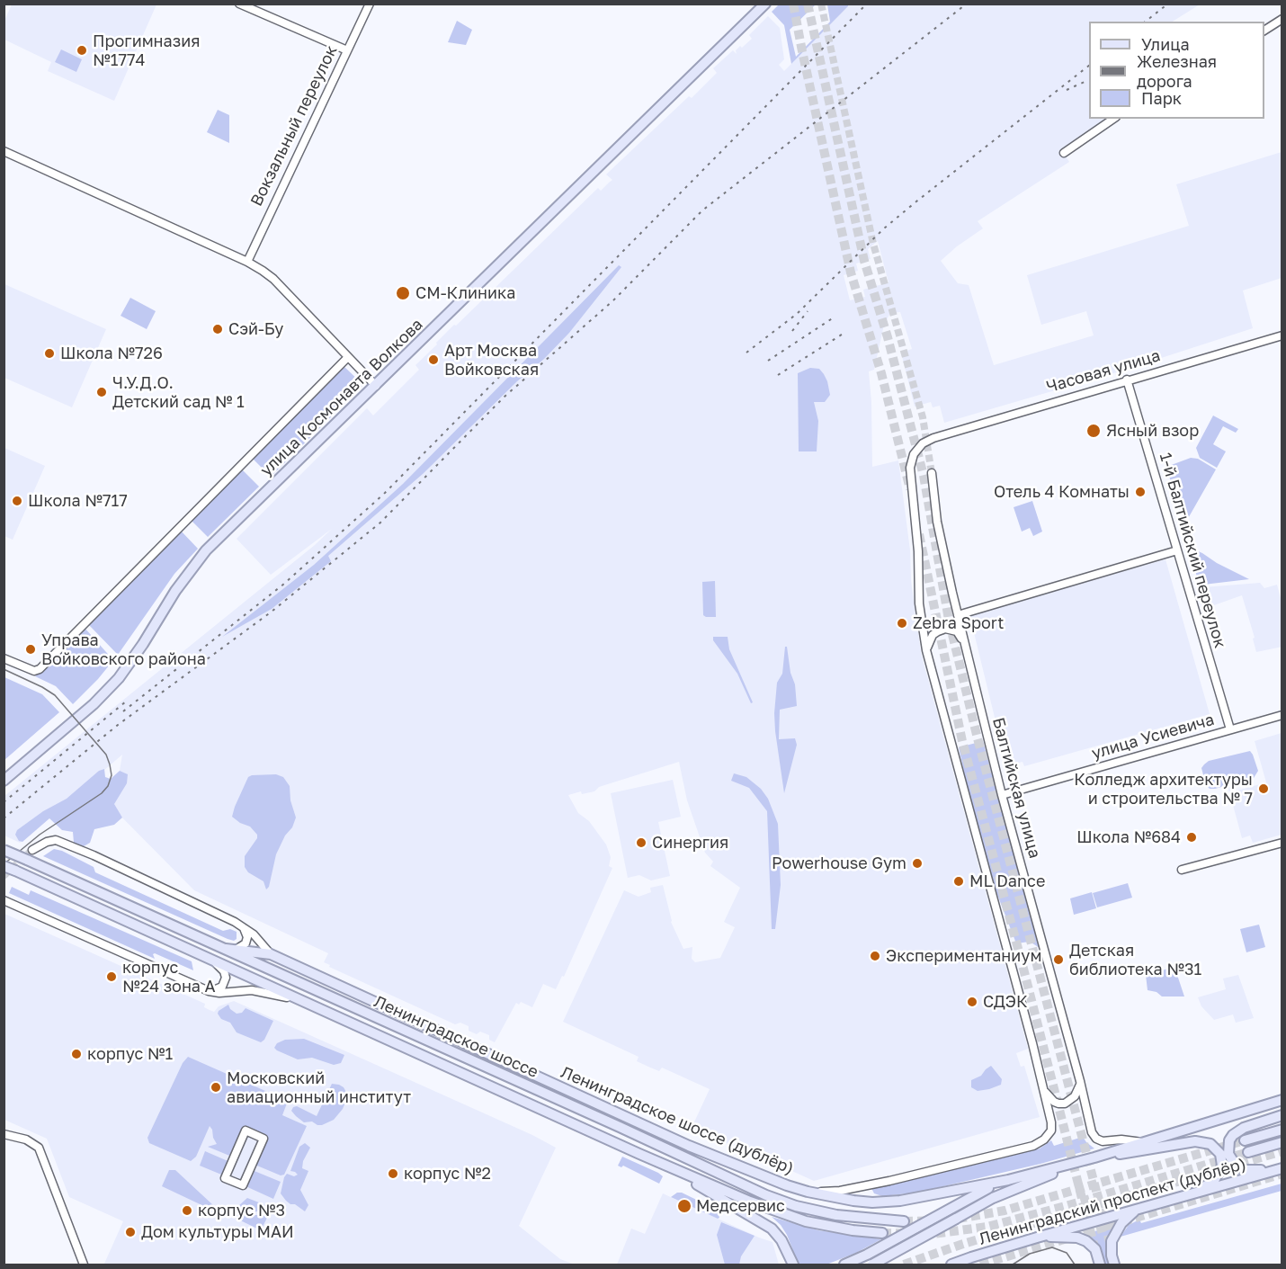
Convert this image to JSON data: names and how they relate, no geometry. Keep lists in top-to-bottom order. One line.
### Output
{"streets":{"main road":["улица Космонавта Волкова","Ленинградское шоссе","Ленинградское шоссе (дублёр)","Ленинградский проспект (дублёр)"],"street":["Вокзальный переулок","Часовая улица","1-й Балтийский переулок","улица Усиевича","Балтийская улица"]},"crossings":[["Часовая улица","1-й Балтийский переулок"],["1-й Балтийский переулок","улица Усиевича"],["улица Усиевича","Балтийская улица"],["Ленинградское шоссе","Ленинградское шоссе (дублёр)"]],"places":["Прогимназия №1774","СМ-Клиника","Сэй-Бу","Школа №726","Арт Москва Войковская","Ч.У.Д.О. Детский сад № 1","Ясный взор","Отель 4 Комнаты","Школа №717","Zebra Sport","Управа Войковского района","Колледж архитектуры и строительства № 7","Школа №684","Синергия","Powerhouse Gym","ML Dance","Экспериментаниум","Детская библиотека №31","корпус №24 зона А","СДЭК","корпус №1","Московский авиационный институт","корпус №2","Медсервис","корпус №3","Дом культуры МАИ"],"legend":["Улица","Железная дорога","Парк"]}
